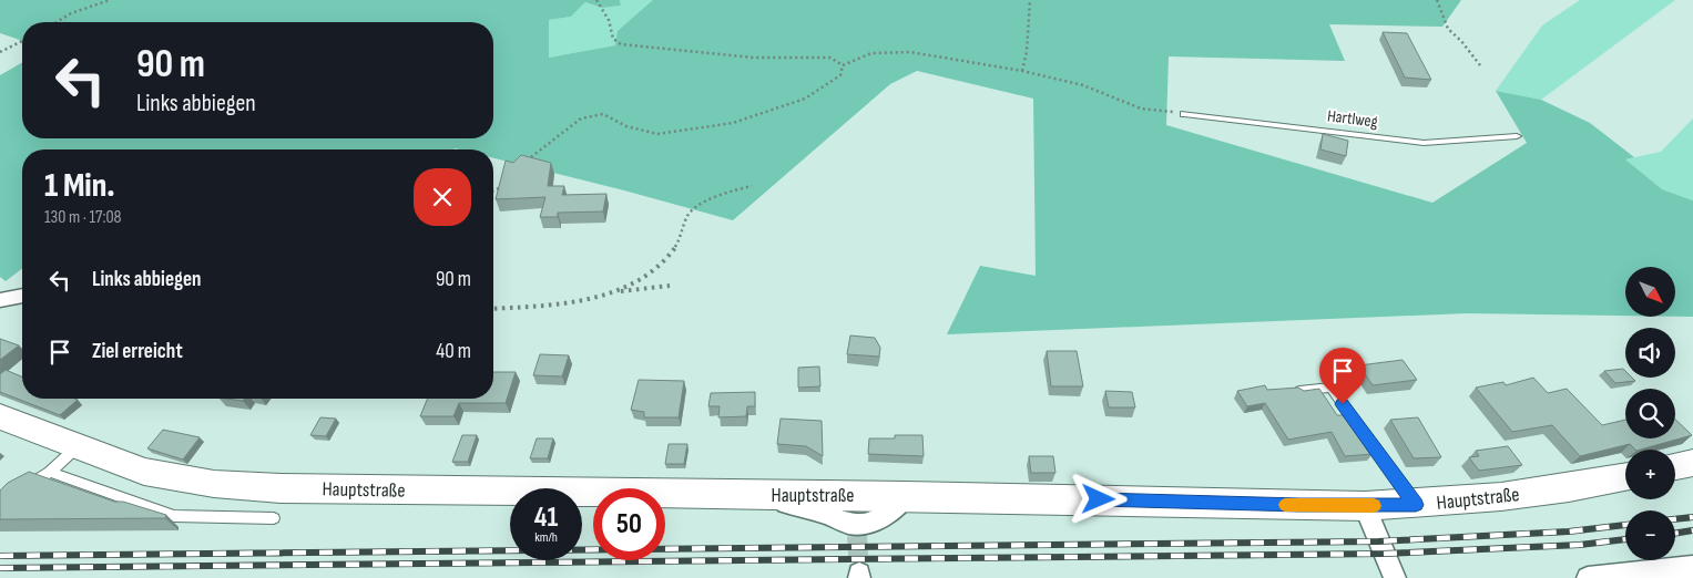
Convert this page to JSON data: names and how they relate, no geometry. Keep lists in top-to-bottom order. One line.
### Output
{"streets":{"main road":["Hauptstraße"],"lane":["Hartlweg"]},"north":"bottom right","page":{"turn":["90 m","Links abbiegen"],"heading":["1 Min.","130 m · 17:08"],"list":[{"name":"Links abbiegen","value":"90 m"},{"name":"Ziel erreicht","value":"40 m"}],"map_buttons":["+","−"],"speed":"41 km/h","limit":"50"}}
